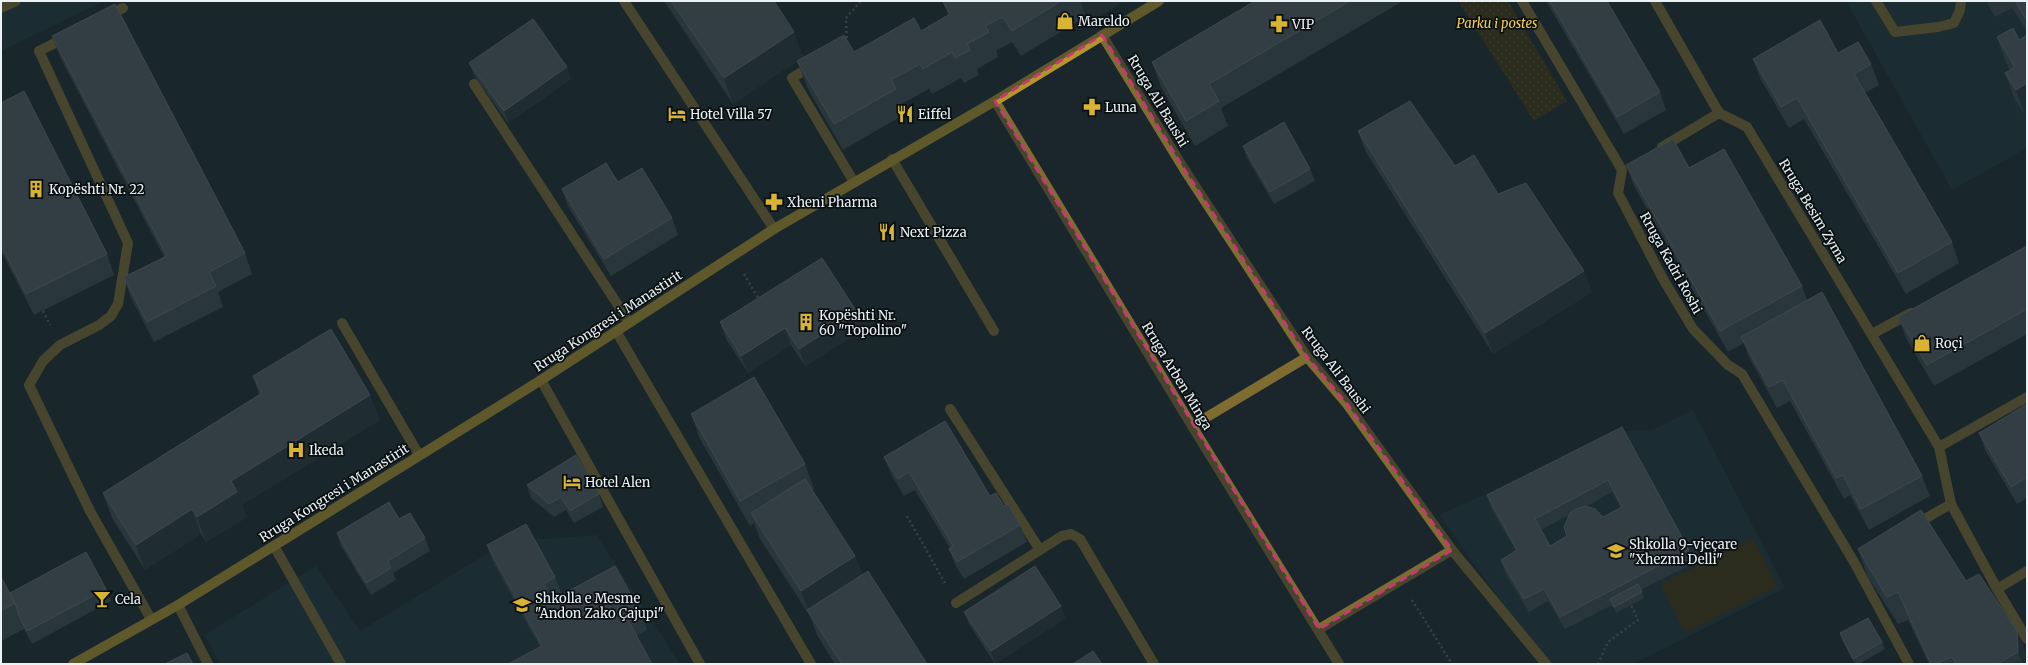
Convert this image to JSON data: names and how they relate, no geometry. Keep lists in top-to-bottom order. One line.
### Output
{"streets":{"street":["Rruga Ali Baushi","Rruga Besim Zyma","Rruga Kadri Roshi","Rruga Kongresi i Manastirit","Rruga Arben Minga"]},"crossings":[["Rruga Ali Baushi","Rruga Kongresi i Manastirit"],["Rruga Kongresi i Manastirit","Rruga Arben Minga"]],"parks":["Parku i postes"],"places":{"shop":["Mareldo","Roçi"],"pharmacy":["VIP","Luna","Xheni Pharma"],"hotel":["Hotel Villa 57","Hotel Alen"],"restaurant":["Eiffel","Next Pizza"],"building":["Kopështi Nr. 22","Kopështi Nr. 60 \"Topolino\""],"hospital":["Ikeda"],"school or university":["Shkolla 9-vjeçare \"Xhezmi Delli\"","Shkolla e Mesme \"Andon Zako Çajupi\""],"bar":["Cela"]}}
